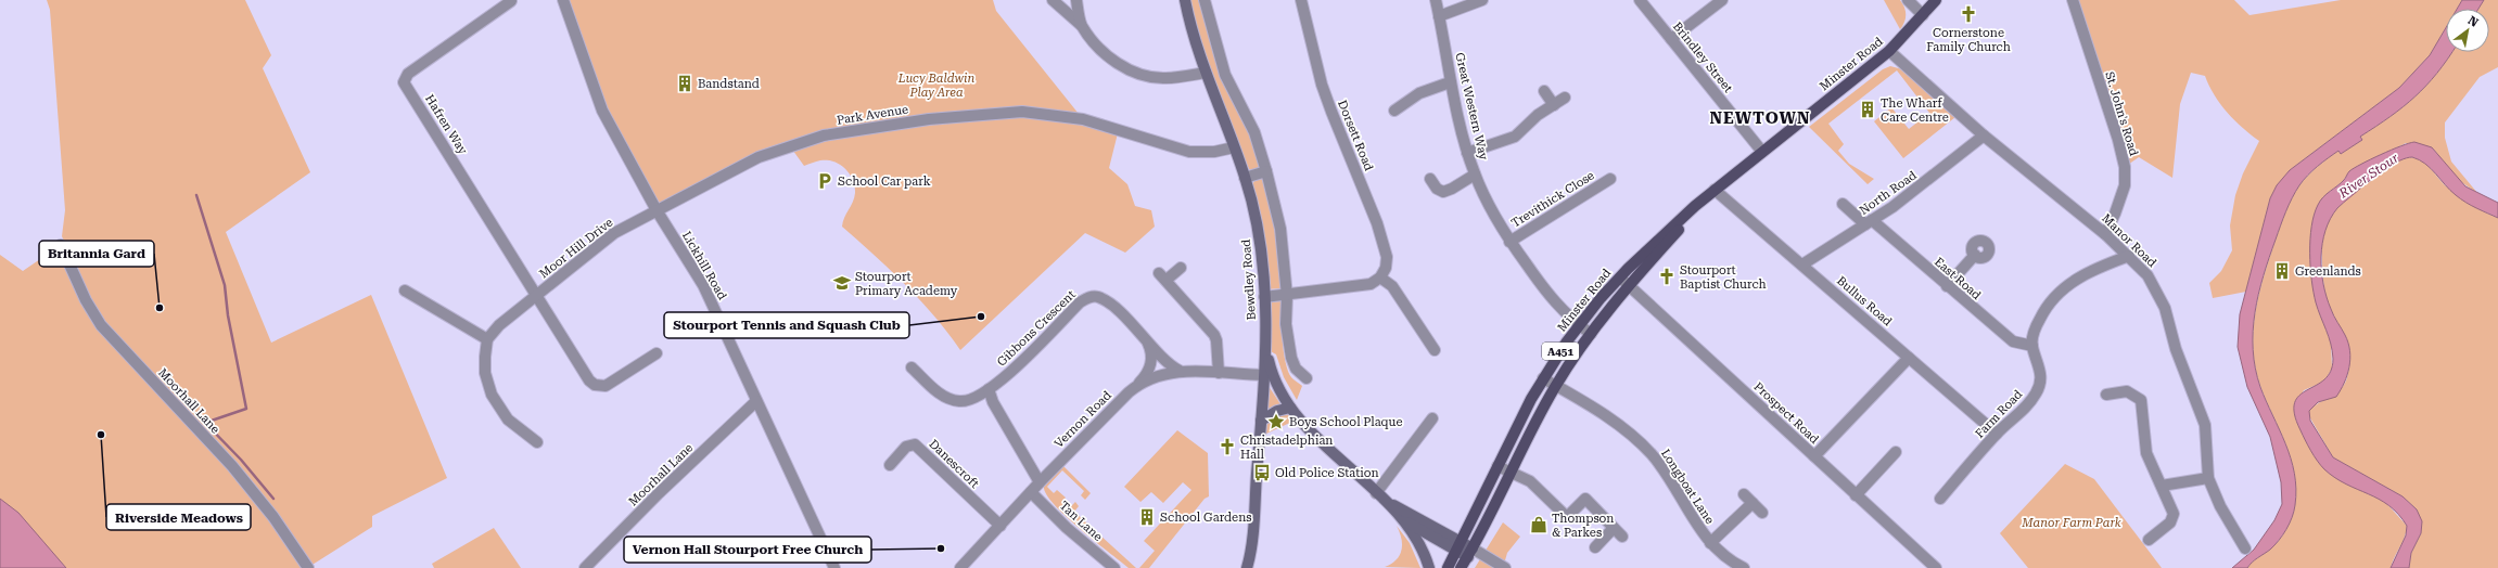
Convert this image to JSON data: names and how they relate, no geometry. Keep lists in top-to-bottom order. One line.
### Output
{"streets":{"main road":["Minster Road","Bewdley Road","A451"],"street":["Brindley Street","Great Western Way","St. John's Road","Park Avenue","Hafren Way","Dorsett Road","North Road","Trevithick Close","Manor Road","Moor Hill Drive","Lickhill Road","East Road","Bullus Road","Gibbons Crescent","Moorhall Lane","Prospect Road","Farm Road","Vernon Road","Danescroft","Longboat Lane","Tan Lane"]},"crossings":[["Brindley Street","Minster Road"],["Minster Road","Great Western Way"],["Minster Road","Manor Road"],["Minster Road","Bullus Road"],["Minster Road","Prospect Road"],["Minster Road","Longboat Lane"],["Great Western Way","Trevithick Close"],["St. John's Road","Manor Road"],["Park Avenue","Moor Hill Drive"],["Park Avenue","Lickhill Road"],["Park Avenue","Bewdley Road"],["Hafren Way","Moor Hill Drive"],["North Road","Manor Road"],["North Road","East Road"],["North Road","Bullus Road"],["Manor Road","Farm Road"],["Moor Hill Drive","Lickhill Road"],["Lickhill Road","Moorhall Lane"],["East Road","Farm Road"],["Bewdley Road","Vernon Road"],["Bullus Road","Farm Road"],["Gibbons Crescent","Vernon Road"],["Vernon Road","Danescroft"],["Vernon Road","Tan Lane"]],"districts":["NEWTOWN"],"water":["River Stour"],"parks":["Lucy Baldwin Play Area","Manor Farm Park"],"places":{"church":["Cornerstone Family Church","Stourport Baptist Church","Christadelphian Hall"],"building":["Bandstand","The Wharf Care Centre","Greenlands","School Gardens"],"parking":["School Car park"],"school or university":["Stourport Primary Academy"],"other":["Britannia Gard","Stourport Tennis and Squash Club","Riverside Meadows","Vernon Hall Stourport Free Church"],"place":["Boys School Plaque"],"bus stop":["Old Police Station"],"shop":["Thompson & Parkes"]},"north":"top right"}
